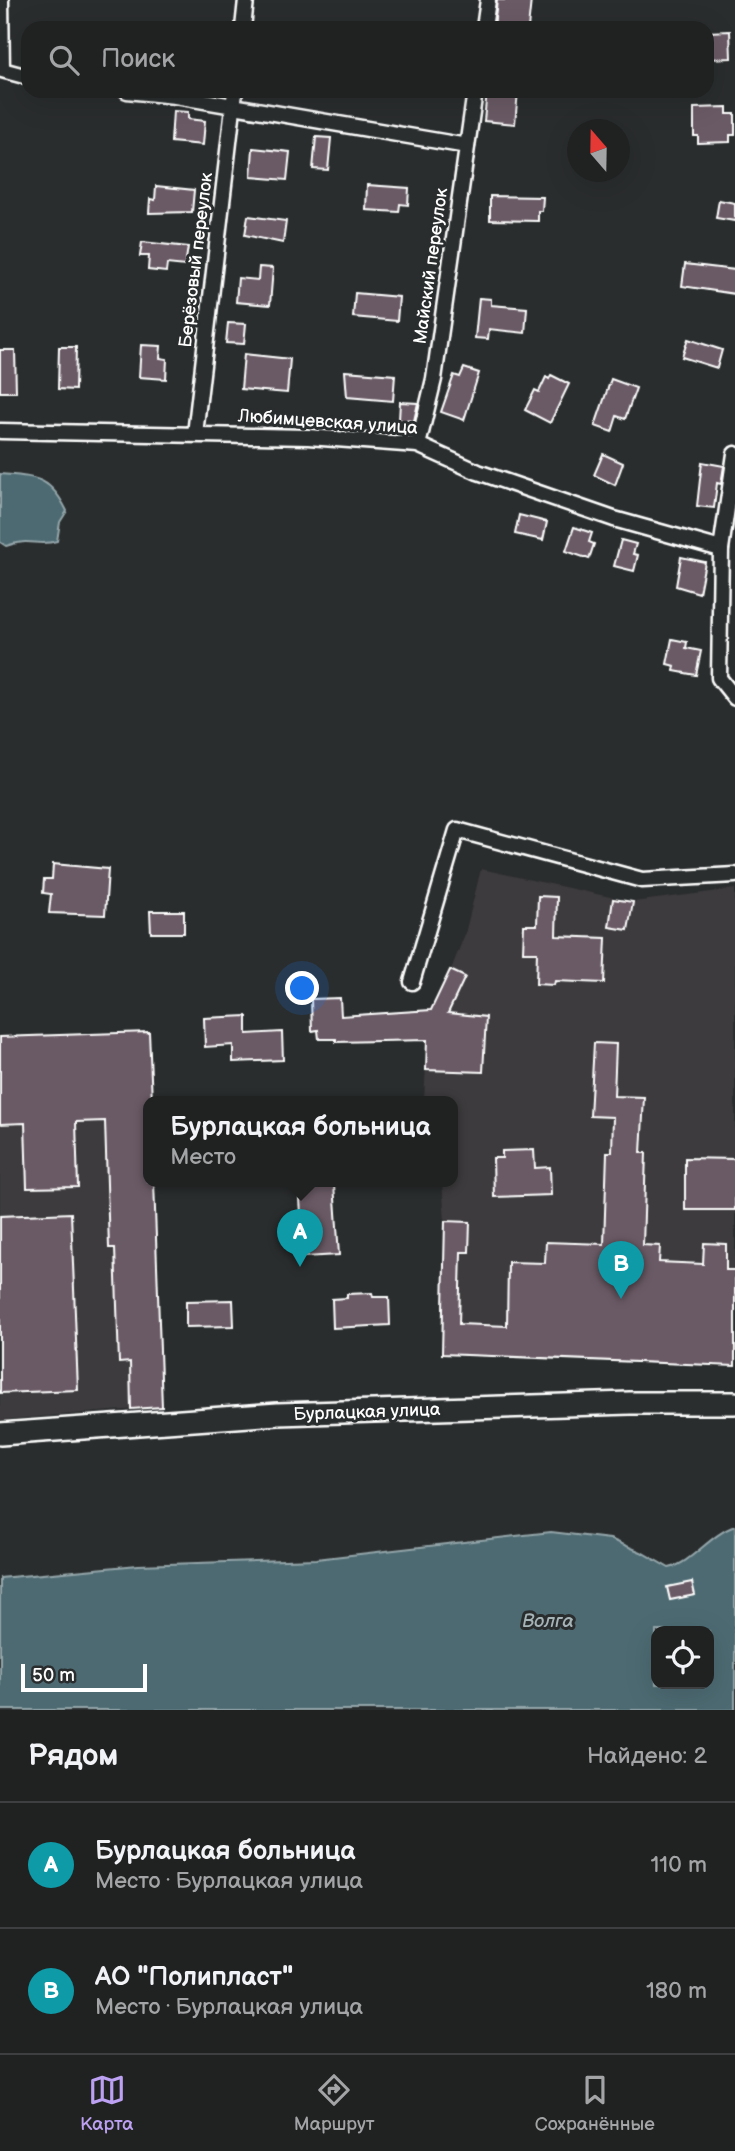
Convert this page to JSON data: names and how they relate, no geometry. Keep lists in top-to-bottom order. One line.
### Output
{"streets":{"main road":["Бурлацкая улица"],"street":["Берёзовый переулок","Майский переулок","Любимцевская улица"]},"crossings":[["Берёзовый переулок","Любимцевская улица"],["Майский переулок","Любимцевская улица"]],"water":["Волга"],"scale_bar":"50 m","north":"top","page":{"search":"Поиск","popup":["Бурлацкая больница","Место"],"pins":["A","B"],"scale":"50 m","heading":["Рядом","Найдено: 2"],"list":[{"mark":"A","name":"Бурлацкая больница","note":"Место · Бурлацкая улица","value":"110 m"},{"mark":"B","name":"АО \"Полипласт\"","note":"Место · Бурлацкая улица","value":"180 m"}],"nav":["Карта","Маршрут","Сохранённые"]}}
